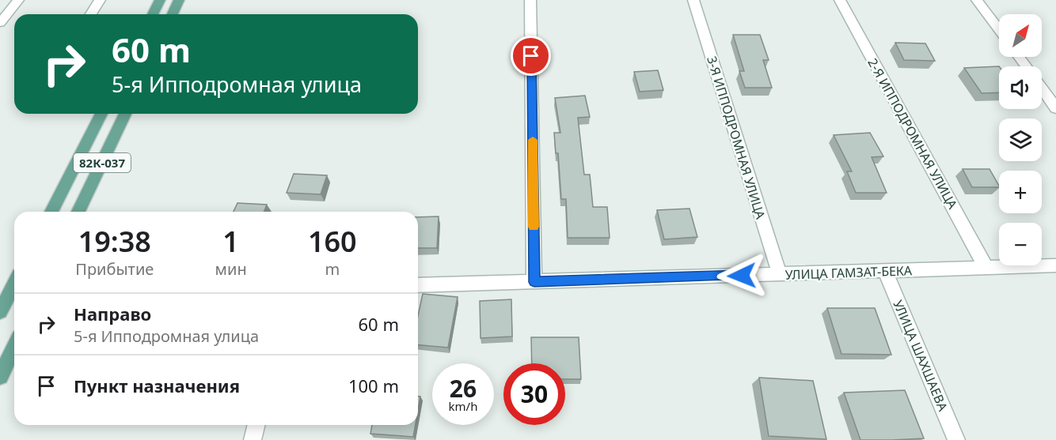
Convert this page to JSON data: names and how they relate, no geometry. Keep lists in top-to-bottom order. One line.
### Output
{"streets":{"main road":["82К-037"],"street":["2-Я ИППОДРОМНАЯ УЛИЦА","3-Я ИППОДРОМНАЯ УЛИЦА","УЛИЦА ГАМЗАТ-БЕКА","УЛИЦА ШАХШАЕВА"]},"crossings":[["2-Я ИППОДРОМНАЯ УЛИЦА","УЛИЦА ГАМЗАТ-БЕКА"],["3-Я ИППОДРОМНАЯ УЛИЦА","УЛИЦА ГАМЗАТ-БЕКА"],["УЛИЦА ГАМЗАТ-БЕКА","УЛИЦА ШАХШАЕВА"]],"north":"top right","page":{"map_buttons":["+","−"],"turn":["60 m","5-я Ипподромная улица"],"eta":["19:38","Прибытие","1","мин","160","m"],"list":[{"name":"Направо","note":"5-я Ипподромная улица","value":"60 m"},{"name":"Пункт назначения","value":"100 m"}],"speed":"26 km/h","limit":"30"}}
